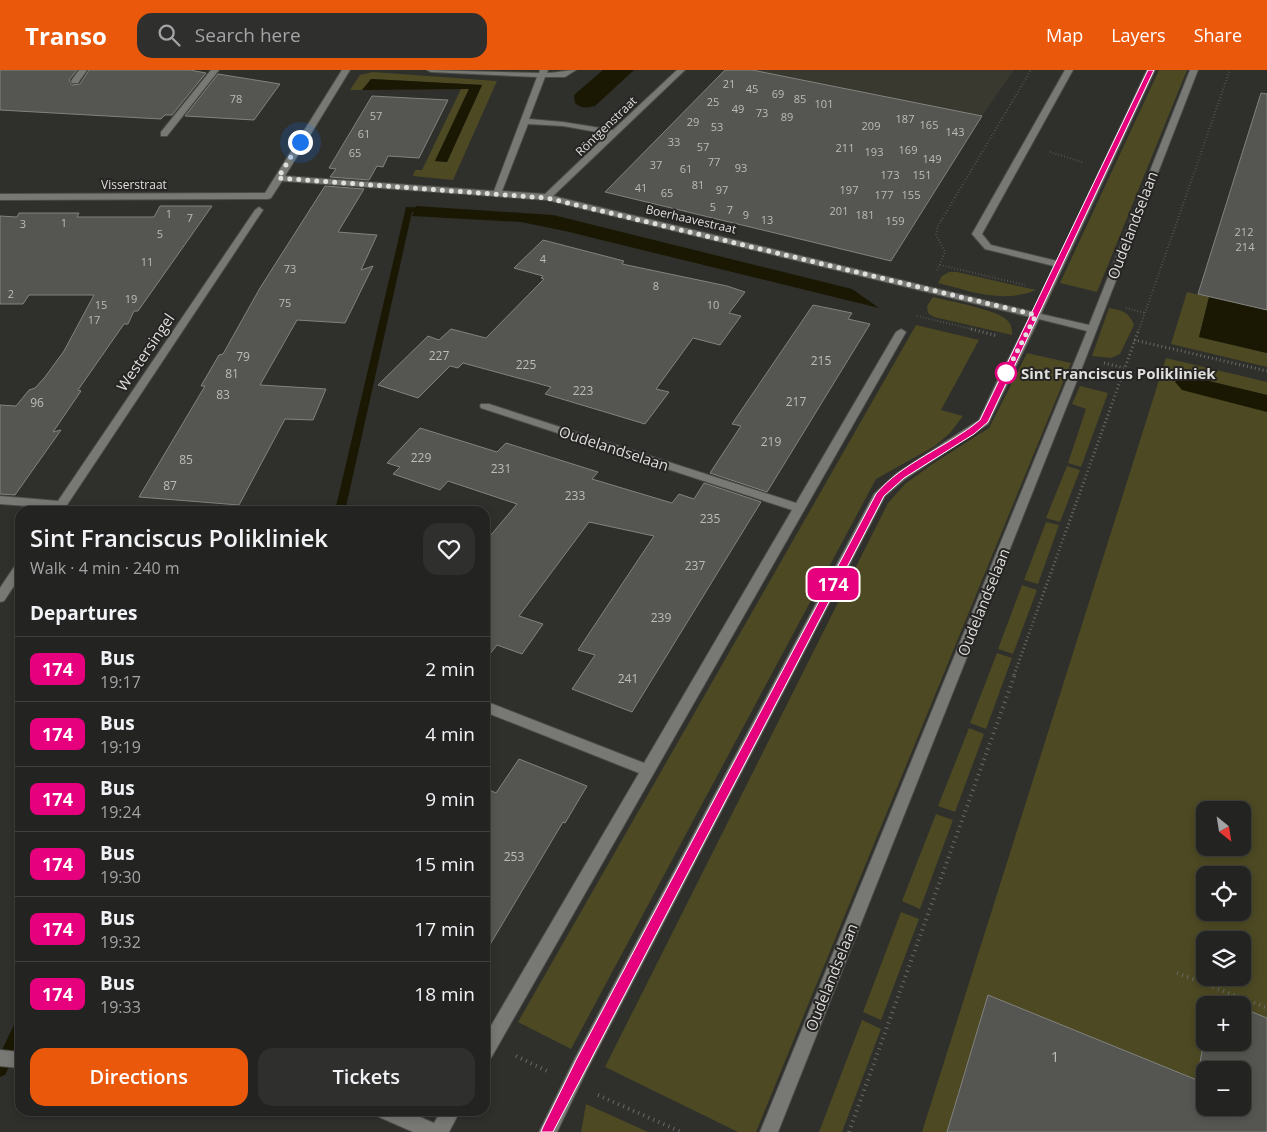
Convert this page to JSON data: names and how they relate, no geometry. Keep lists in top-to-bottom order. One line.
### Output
{"streets":{"street":["Röntgenstraat","Visserstraat","Boerhaavestraat","Oudelandselaan","Westersingel"]},"crossings":[["Röntgenstraat","Boerhaavestraat"],["Visserstraat","Boerhaavestraat"],["Boerhaavestraat","Oudelandselaan"]],"places":["Sint Franciscus Polikliniek"],"lines":["bus line 174"],"house_numbers":["21","45","69","78","85","25","101","49","73","57","89","187","29","165","209","53","143","61","33","57","211","169","193","65","149","77","37","93","61","173","151","81","41","97","197","65","177","155","5","7","201","1","9","181","7","13","159","1","3","212","5","214","4","11","73","8","2","19","75","15","10","17","227","79","215","225","81","223","83","217","96","219","229","85","231","87","233","235","237","239","241","253","1"],"north":"bottom right","page":{"header":"Transo","search":"Search here","nav":["Map","Layers","Share"],"on_map":"174","heading":[["Sint Franciscus Polikliniek","Walk · 4 min · 240 m"],"Departures"],"list":[{"mark":"174","name":"Bus","note":"19:17","value":"2 min"},{"mark":"174","name":"Bus","note":"19:19","value":"4 min"},{"mark":"174","name":"Bus","note":"19:24","value":"9 min"},{"mark":"174","name":"Bus","note":"19:30","value":"15 min"},{"mark":"174","name":"Bus","note":"19:32","value":"17 min"},{"mark":"174","name":"Bus","note":"19:33","value":"18 min"}],"map_buttons":["+","−"],"buttons":["Directions","Tickets"]}}
